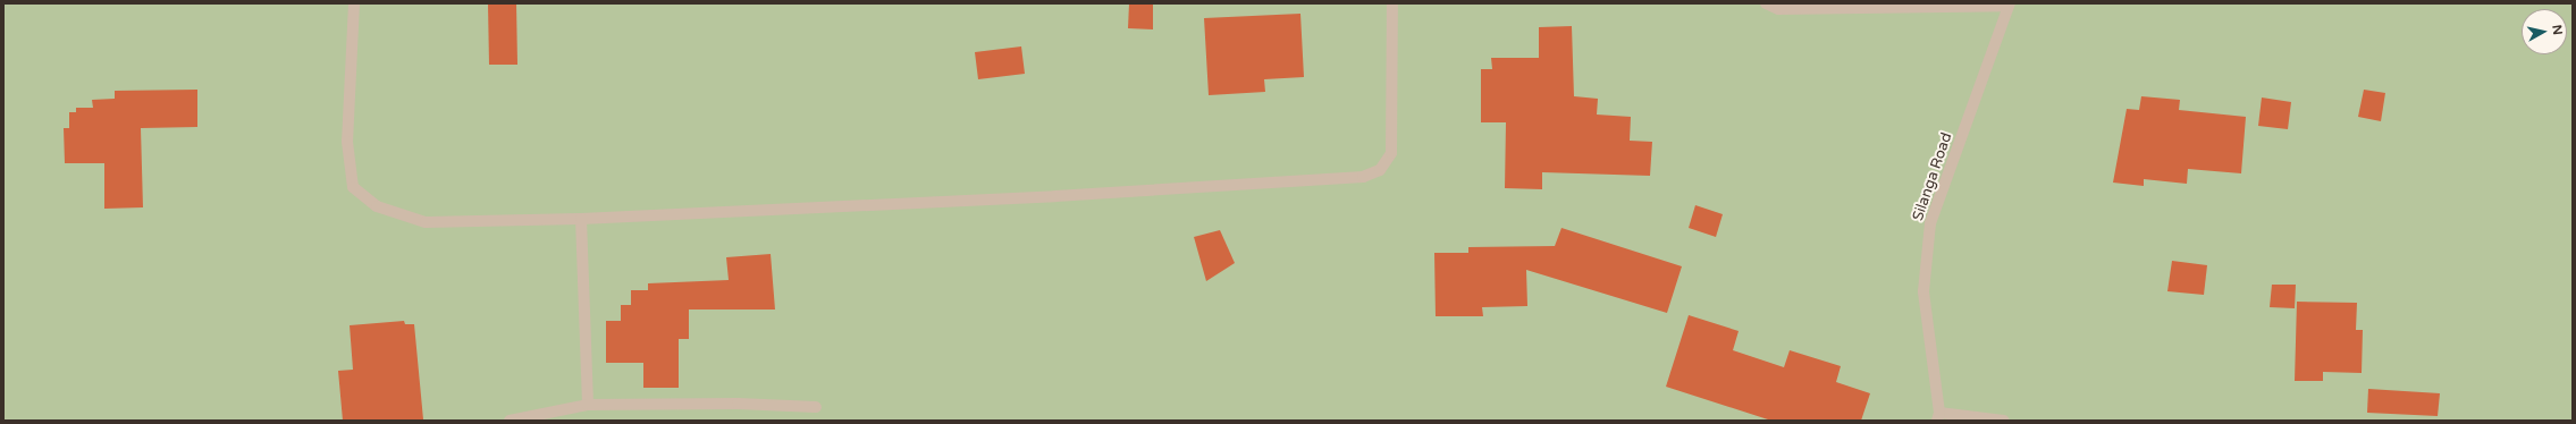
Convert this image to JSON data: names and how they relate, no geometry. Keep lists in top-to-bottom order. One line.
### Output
{"streets":{"street":["Silanga Road"]},"north":"right"}
